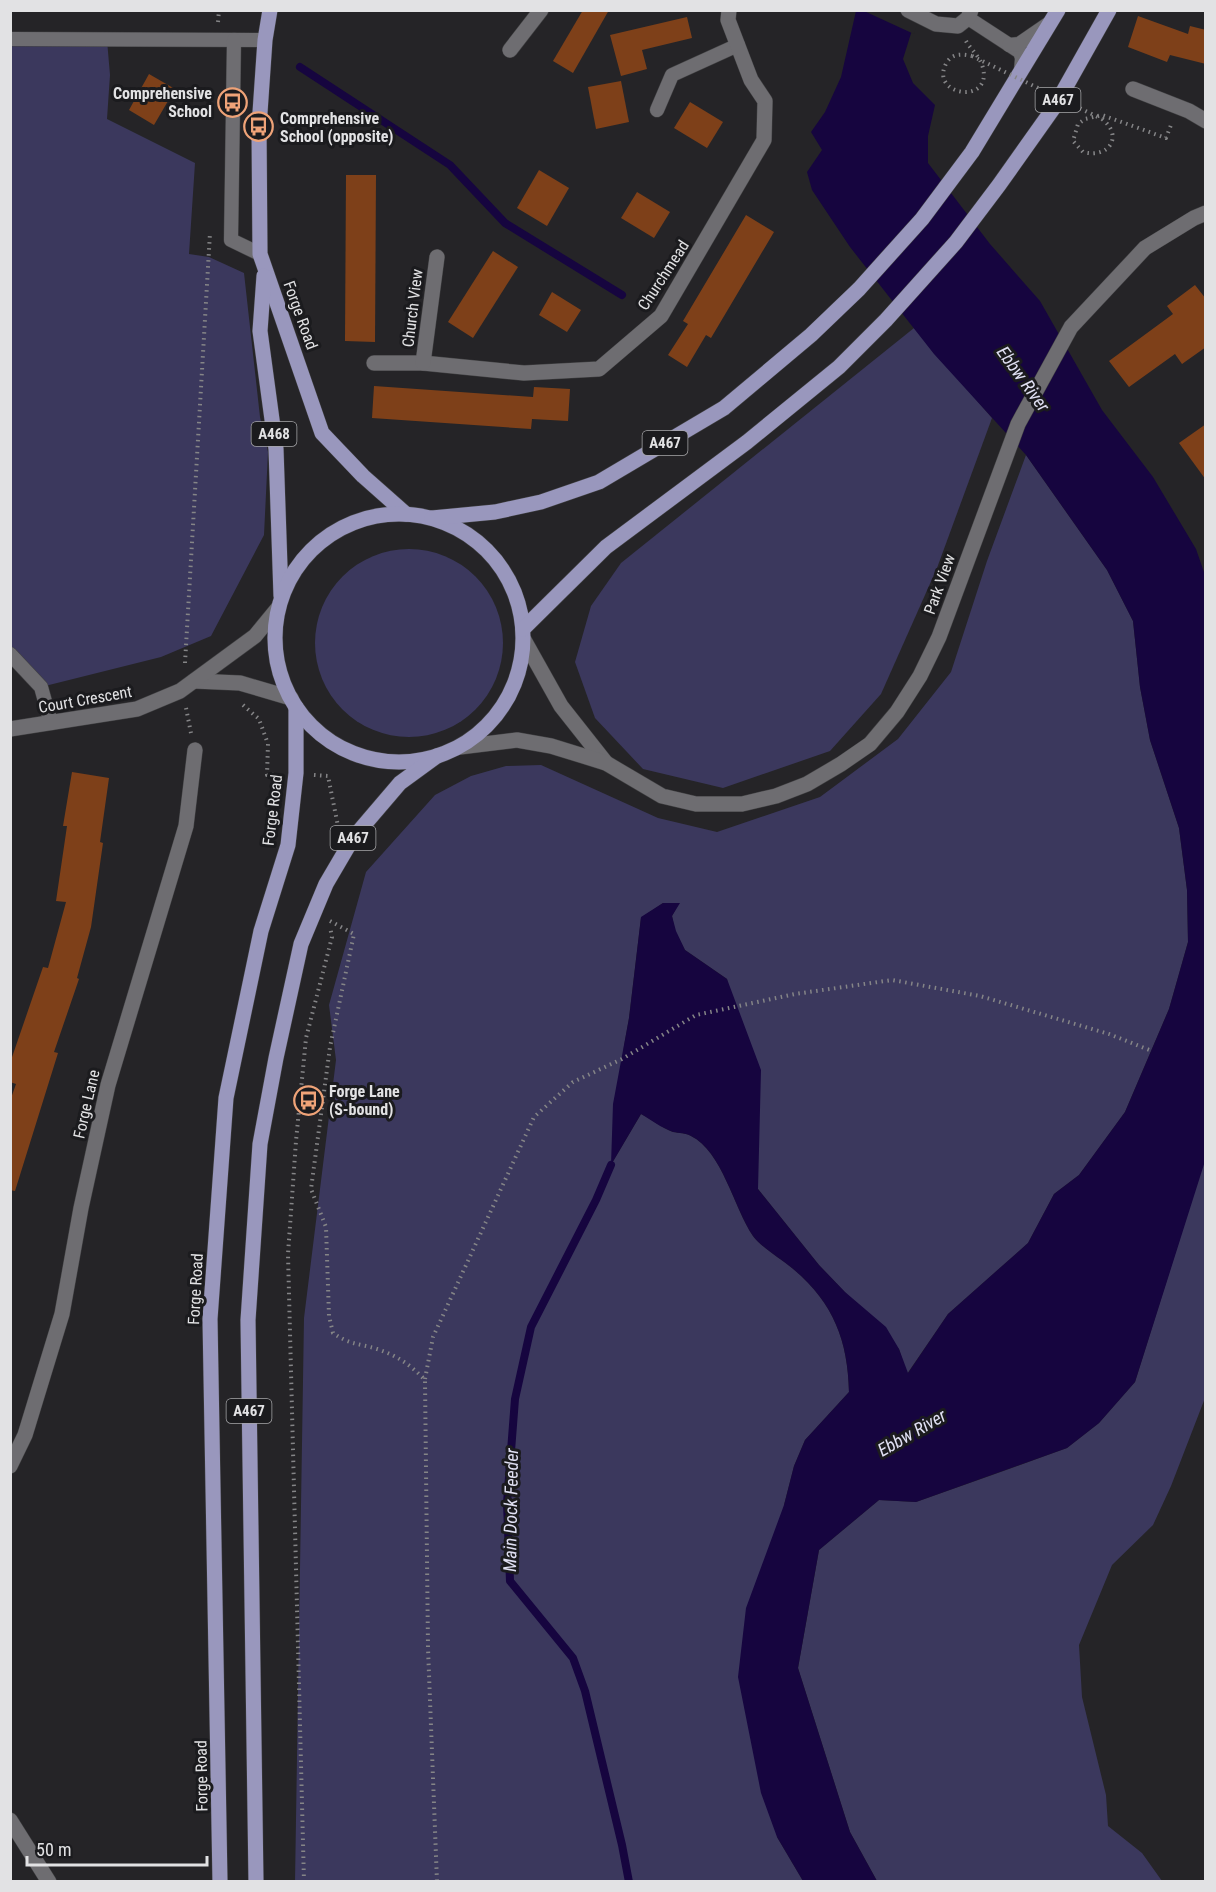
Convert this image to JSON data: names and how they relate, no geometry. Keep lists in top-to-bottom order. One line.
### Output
{"streets":{"main road":["A467","Forge Road","A468"],"street":["Churchmead","Church View","Park View","Court Crescent","Forge Lane"]},"crossings":[["A467","Park View"],["Churchmead","Church View"],["Forge Road","Court Crescent"]],"water":["Ebbw River","Main Dock Feeder"],"places":{"bus stop":["Comprehensive School","Comprehensive School (opposite)","Forge Lane (S-bound)"]},"scale_bar":"50 m"}
